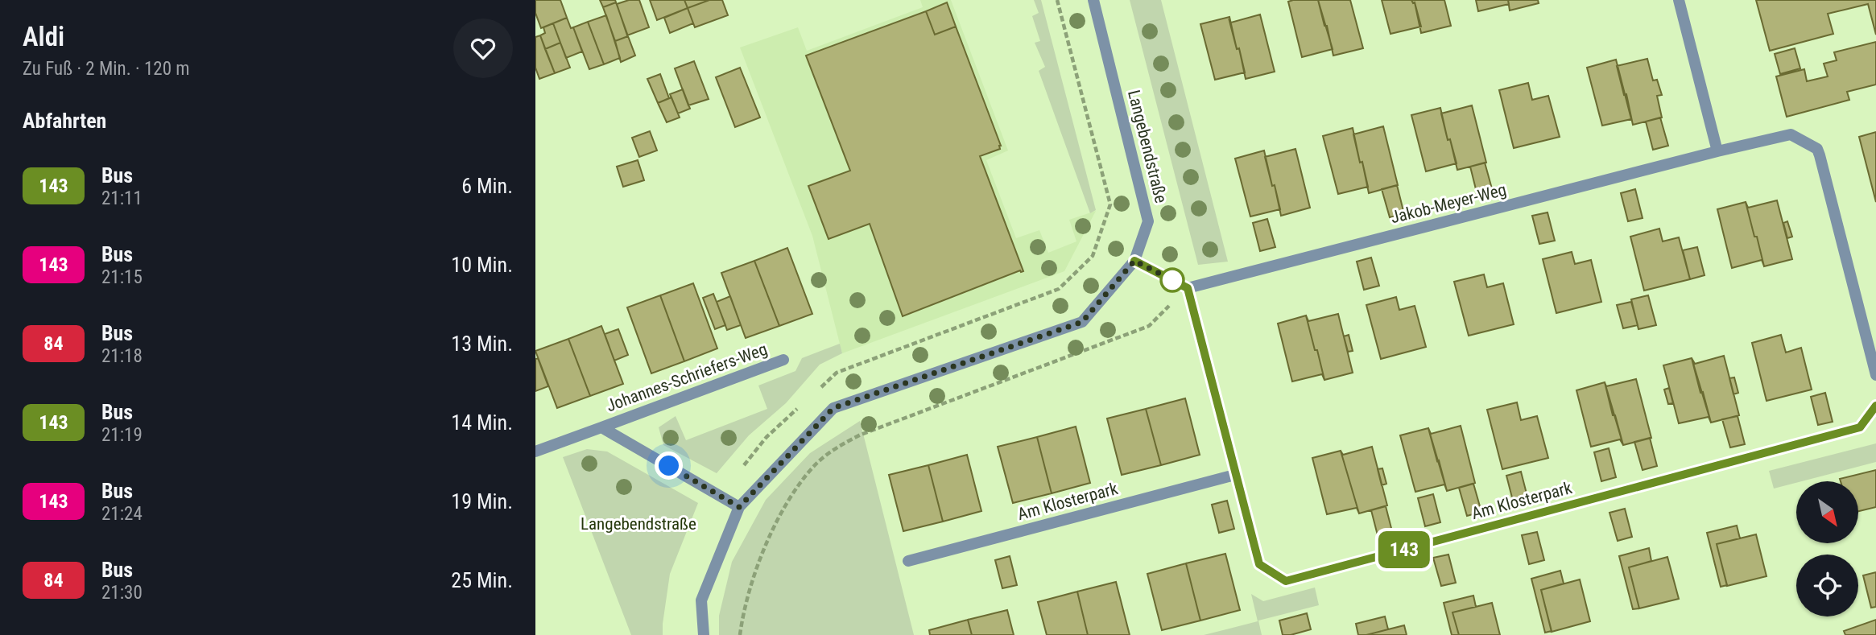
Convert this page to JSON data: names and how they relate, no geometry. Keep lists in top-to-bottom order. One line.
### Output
{"streets":{"street":["Langebendstraße","Jakob-Meyer-Weg","Johannes-Schriefers-Weg","Am Klosterpark"]},"crossings":[["Langebendstraße","Johannes-Schriefers-Weg"],["Jakob-Meyer-Weg","Am Klosterpark"]],"parks":["Langebendstraße"],"lines":["bus line 143"],"north":"bottom right","page":{"heading":[["Aldi","Zu Fuß · 2 Min. · 120 m"],"Abfahrten"],"on_map":"143","list":[{"mark":"143","name":"Bus","note":"21:11","value":"6 Min."},{"mark":"143","name":"Bus","note":"21:15","value":"10 Min."},{"mark":"84","name":"Bus","note":"21:18","value":"13 Min."},{"mark":"143","name":"Bus","note":"21:19","value":"14 Min."},{"mark":"143","name":"Bus","note":"21:24","value":"19 Min."},{"mark":"84","name":"Bus","note":"21:30","value":"25 Min."}]}}
